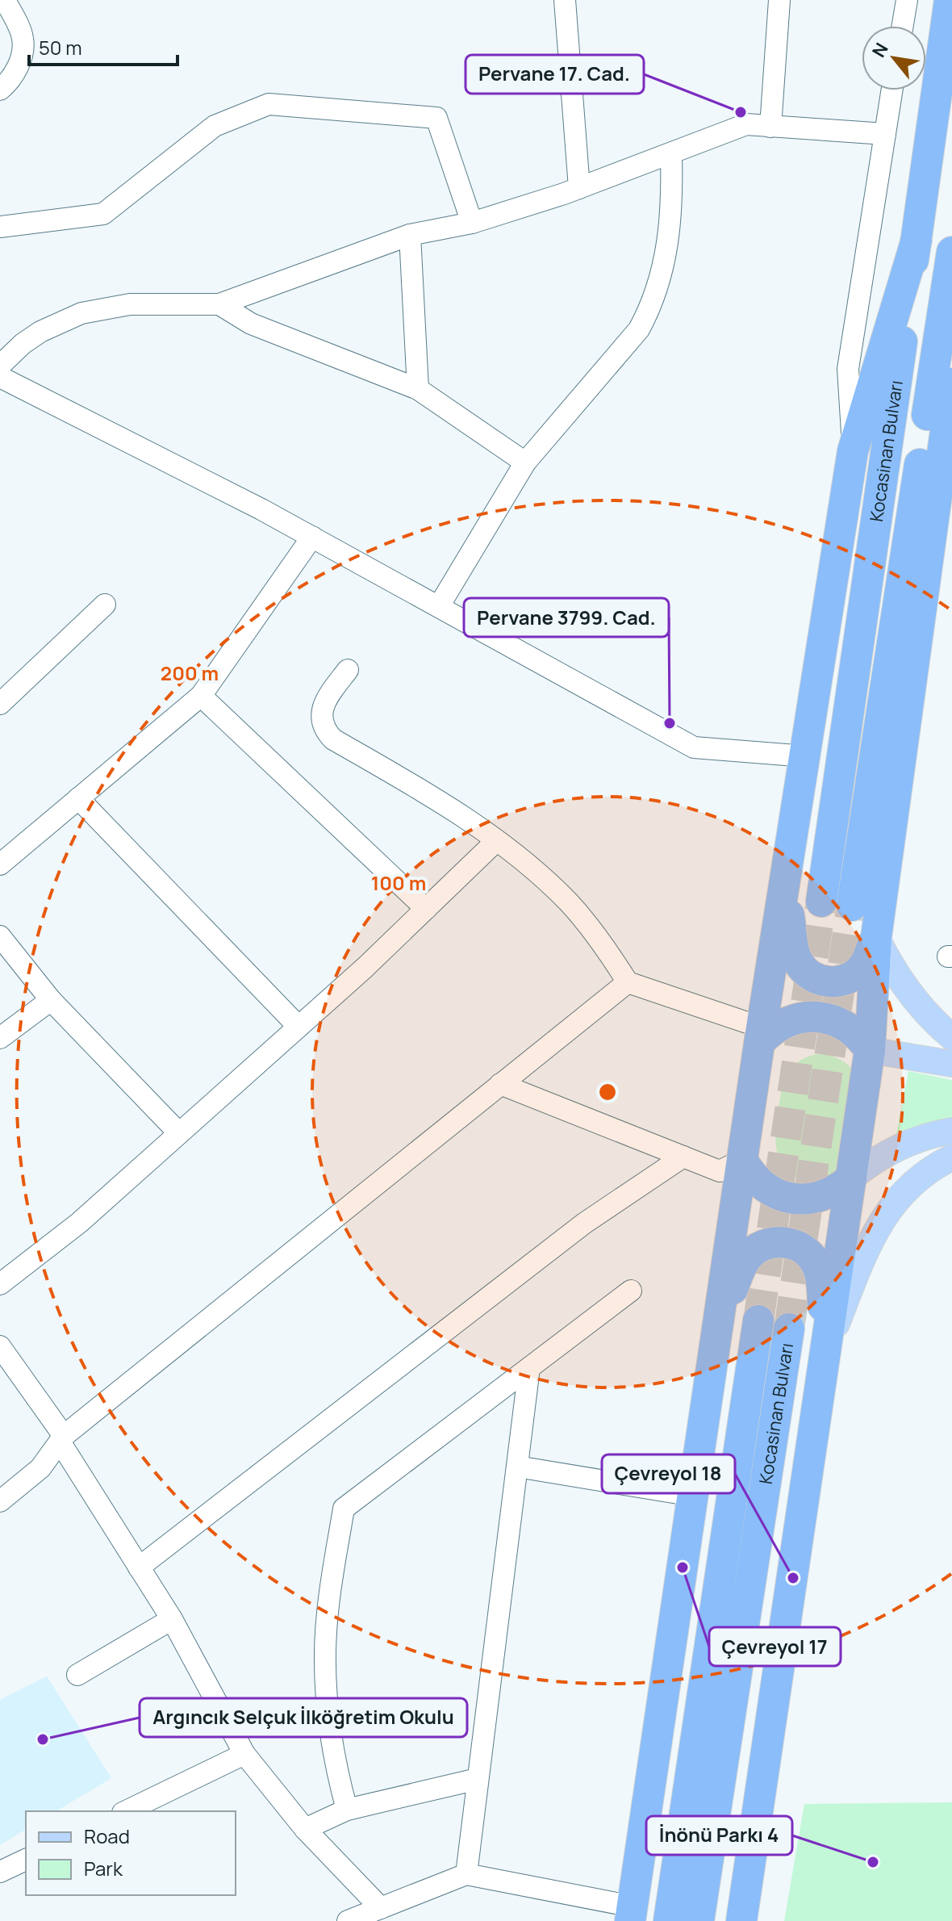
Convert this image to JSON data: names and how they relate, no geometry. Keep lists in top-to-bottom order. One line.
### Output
{"streets":{"highway":["Kocasinan Bulvarı"]},"places":["Pervane 17. Cad.","Pervane 3799. Cad.","Çevreyol 17","Çevreyol 18","Argıncık Selçuk İlköğretim Okulu","İnönü Parkı 4"],"legend":["Road","Park"],"scale_bar":"50 m","north":"top left","rings":["200 m","100 m"]}
